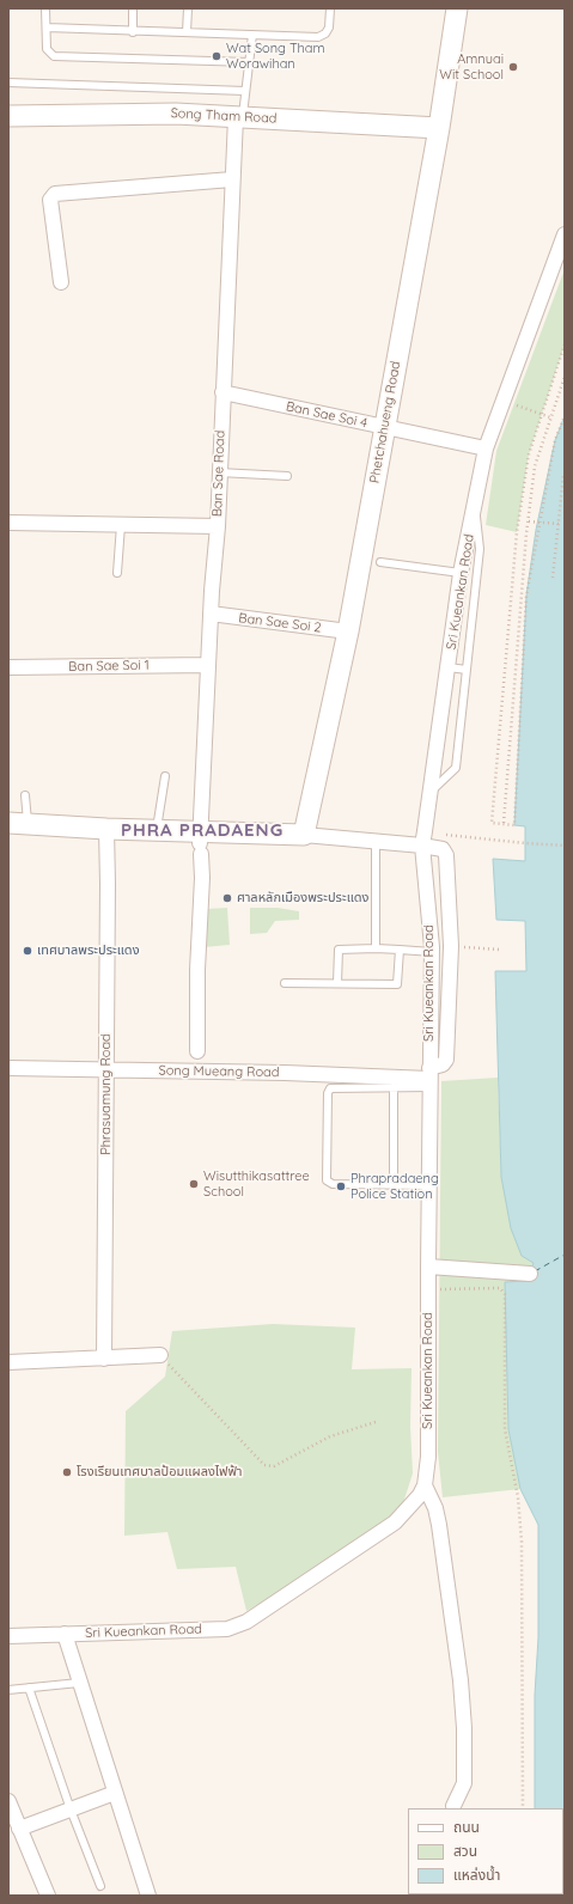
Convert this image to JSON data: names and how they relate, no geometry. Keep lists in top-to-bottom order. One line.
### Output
{"streets":{"main road":["Song Tham Road","Phetchahueng Road"],"street":["Ban Sae Soi 4","Ban Sae Road","Sri Kueankan Road","Ban Sae Soi 2","Ban Sae Soi 1","Song Mueang Road","Phrasuamung Road"]},"crossings":[["Song Tham Road","Phetchahueng Road"],["Song Tham Road","Ban Sae Road"],["Ban Sae Soi 4","Phetchahueng Road"],["Ban Sae Soi 4","Ban Sae Road"],["Ban Sae Soi 4","Sri Kueankan Road"],["Phetchahueng Road","Ban Sae Soi 2"],["Ban Sae Road","Ban Sae Soi 2"],["Ban Sae Road","Ban Sae Soi 1"],["Sri Kueankan Road","Song Mueang Road"],["Song Mueang Road","Phrasuamung Road"]],"districts":["PHRA PRADAENG"],"places":["Wat Song Tham Worawihan","Amnuai Wit School","ศาลหลักเมืองพระประแดง","เทศบาลพระประแดง","Wisutthikasattree School","Phrapradaeng Police Station","โรงเรียนเทศบาลป้อมแผลงไฟฟ้า"],"legend":["ถนน","สวน","แหล่งน้ำ"]}
